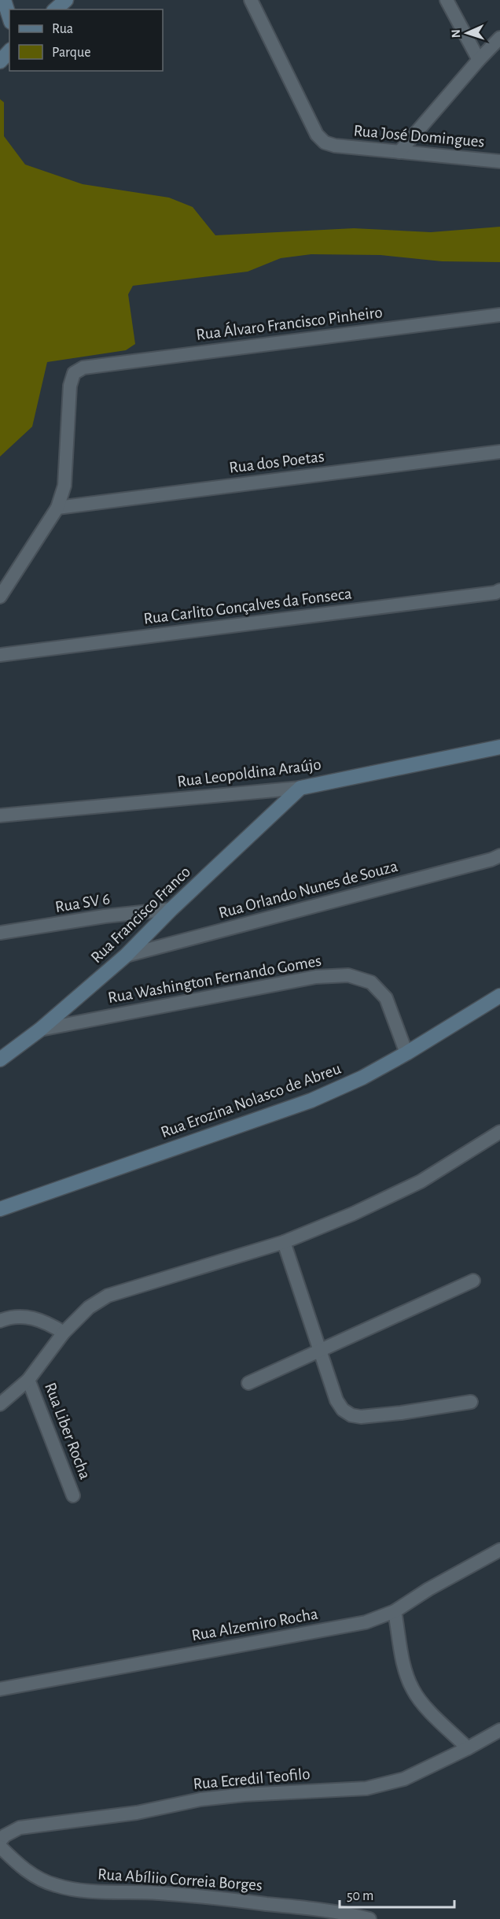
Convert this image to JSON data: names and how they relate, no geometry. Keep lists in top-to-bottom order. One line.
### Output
{"streets":{"street":["Rua José Domingues","Rua Álvaro Francisco Pinheiro","Rua dos Poetas","Rua Carlito Gonçalves da Fonseca","Rua Leopoldina Araújo","Rua Orlando Nunes de Souza","Rua SV 6","Rua Francisco Franco","Rua Washington Fernando Gomes","Rua Erozina Nolasco de Abreu","Rua Liber Rocha","Rua Alzemiro Rocha","Rua Ecredil Teofilo","Rua Abíliio Correia Borges"]},"crossings":[["Rua Álvaro Francisco Pinheiro","Rua dos Poetas"],["Rua Leopoldina Araújo","Rua Francisco Franco"],["Rua Orlando Nunes de Souza","Rua Francisco Franco"],["Rua SV 6","Rua Francisco Franco"],["Rua Francisco Franco","Rua Washington Fernando Gomes"],["Rua Washington Fernando Gomes","Rua Erozina Nolasco de Abreu"]],"legend":["Rua","Parque"],"scale_bar":"50 m","north":"left"}
